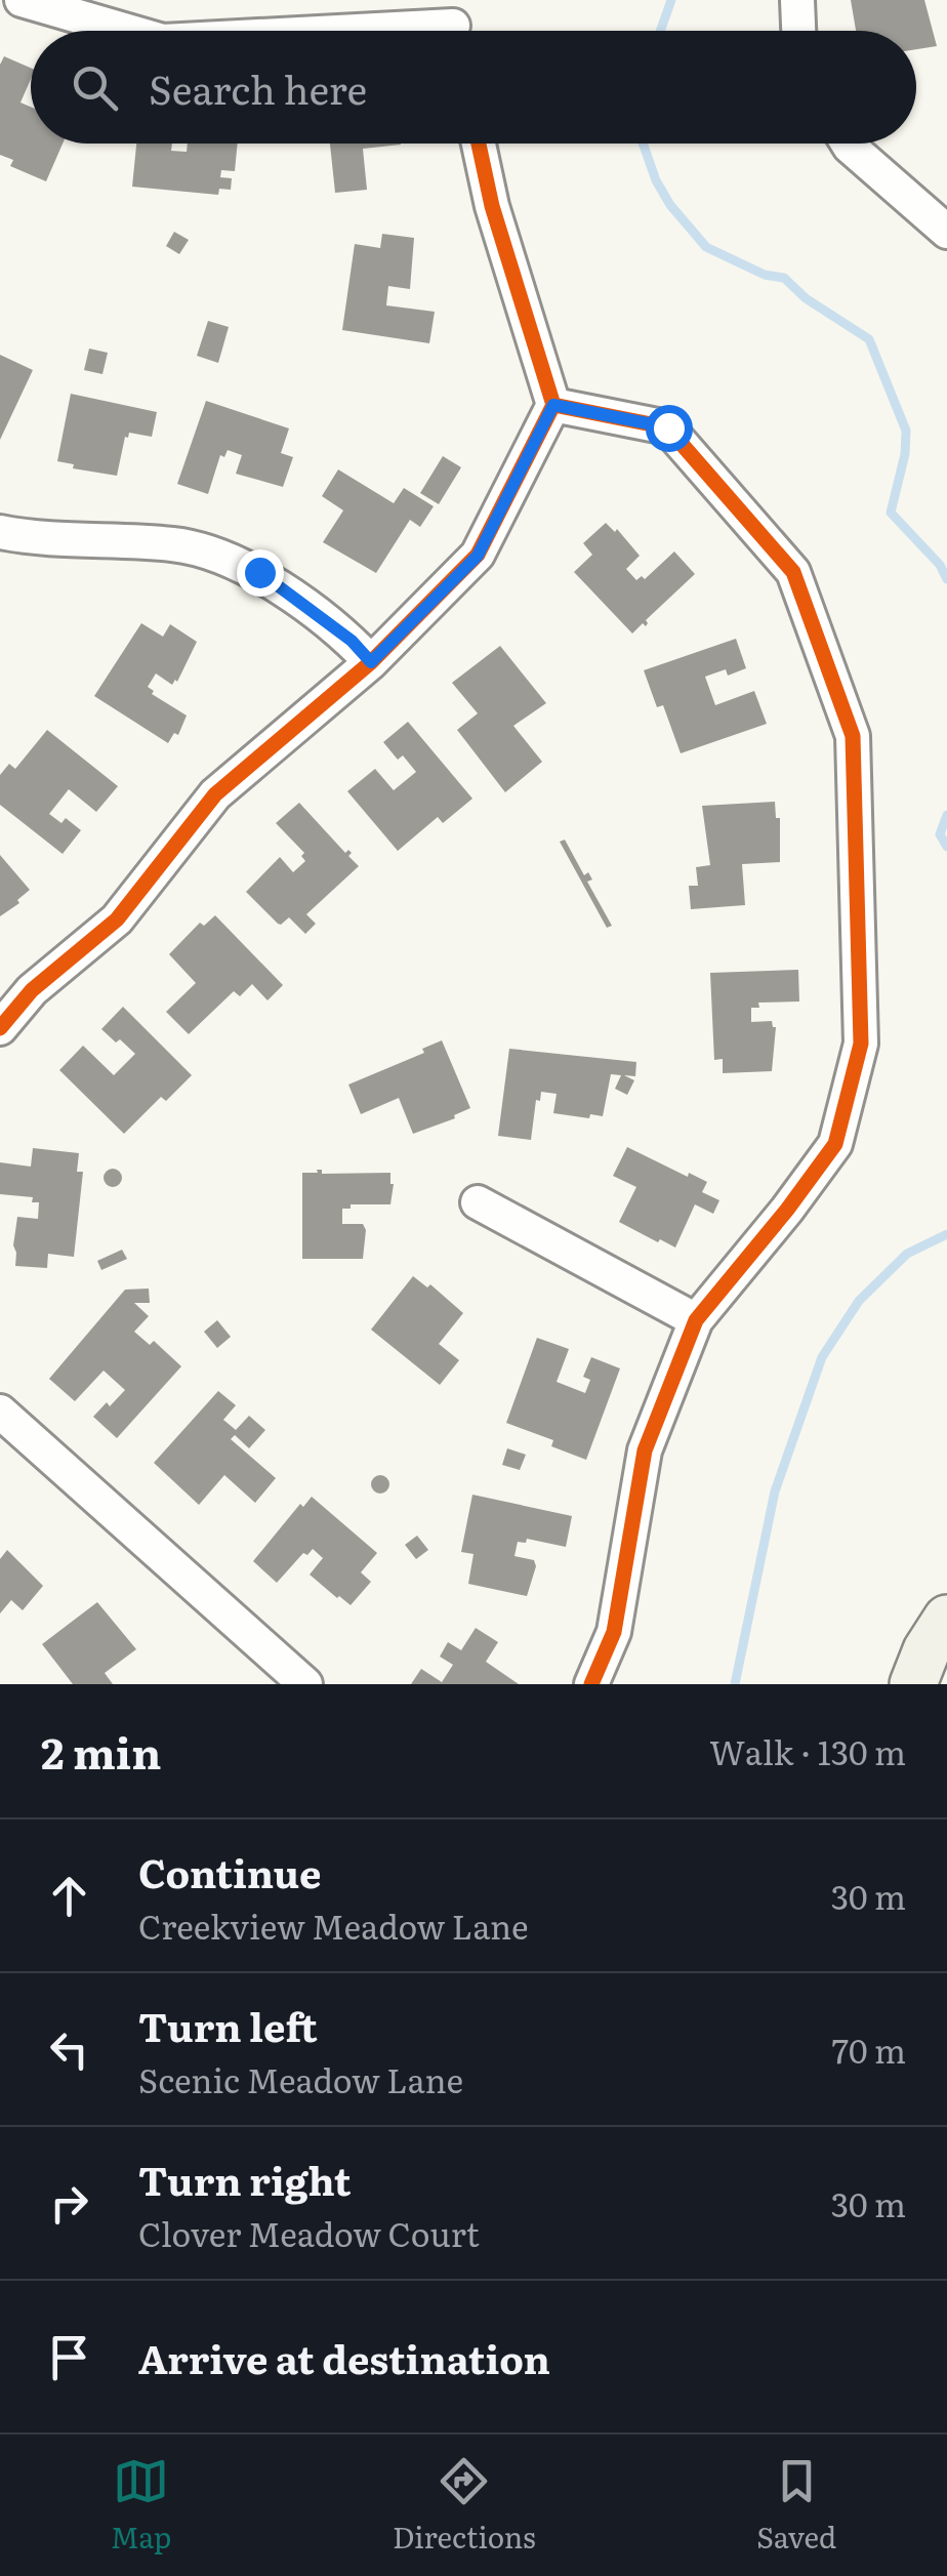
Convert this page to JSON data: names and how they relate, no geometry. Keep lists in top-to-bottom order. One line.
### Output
{"page":{"search":"Search here","heading":["2 min","Walk · 130 m"],"list":[["Continue","Creekview Meadow Lane","30 m"],["Turn left","Scenic Meadow Lane","70 m"],["Turn right","Clover Meadow Court","30 m"],"Arrive at destination"],"nav":["Map","Directions","Saved"]}}
